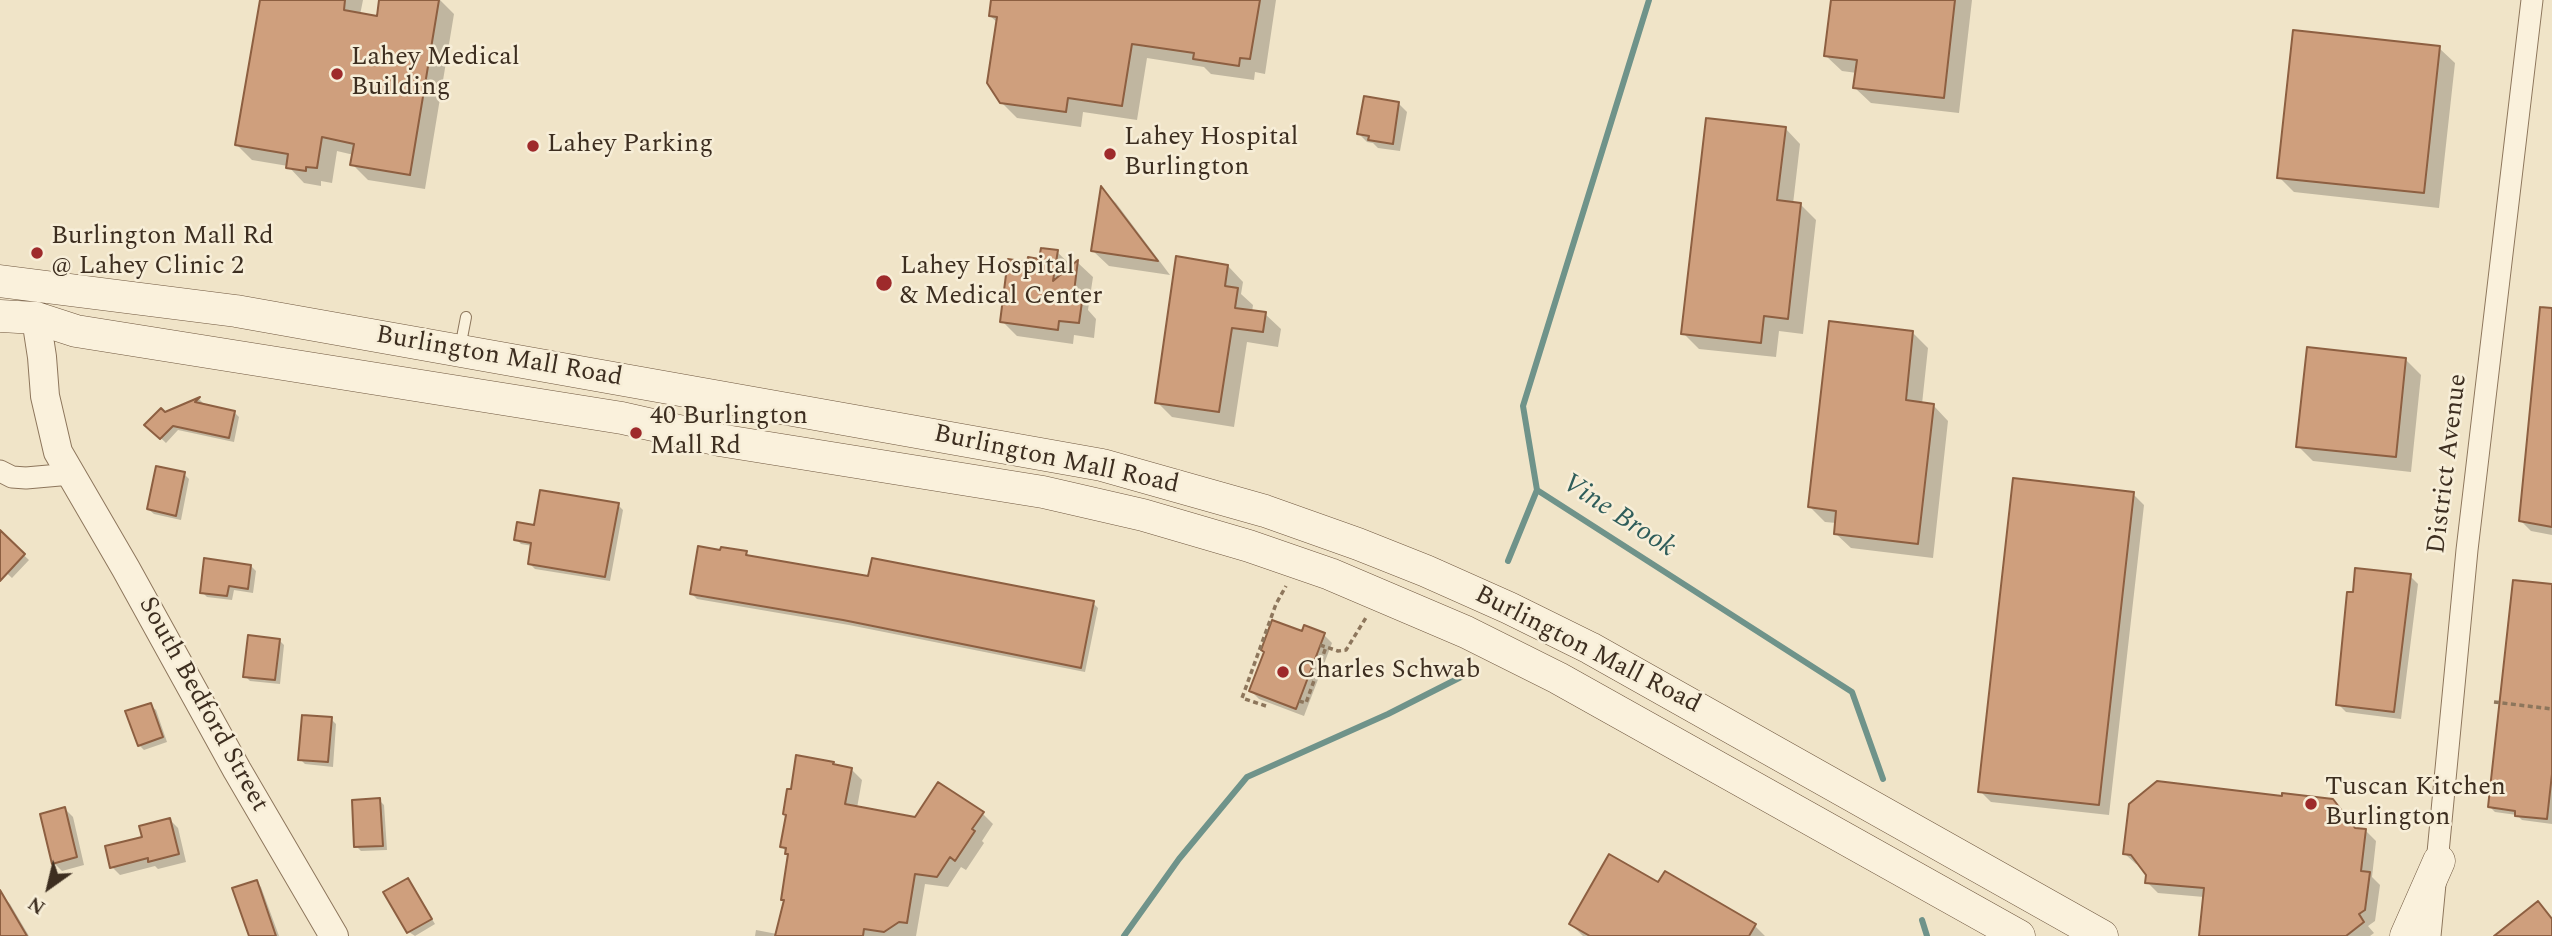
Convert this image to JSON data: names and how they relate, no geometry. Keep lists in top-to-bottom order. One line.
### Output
{"streets":{"main road":["Burlington Mall Road"],"street":["District Avenue","South Bedford Street"]},"crossings":[["Burlington Mall Road","South Bedford Street"]],"water":["Vine Brook"],"places":["Lahey Medical Building","Lahey Parking","Lahey Hospital Burlington","Burlington Mall Rd @ Lahey Clinic 2","Lahey Hospital & Medical Center","40 Burlington Mall Rd","Charles Schwab","Tuscan Kitchen Burlington"],"north":"bottom left"}
